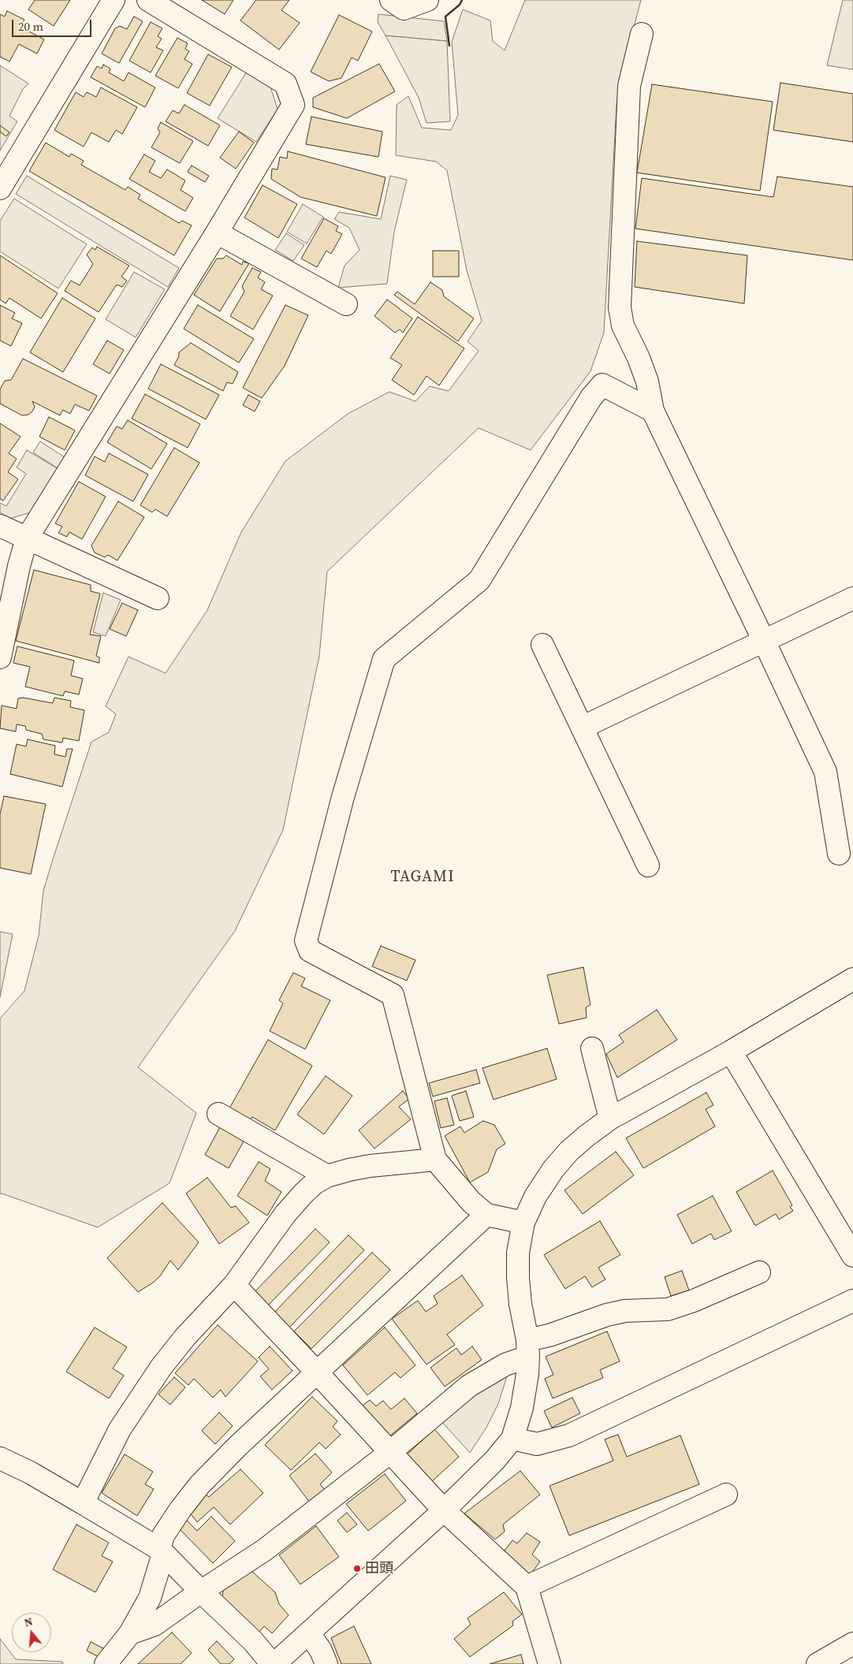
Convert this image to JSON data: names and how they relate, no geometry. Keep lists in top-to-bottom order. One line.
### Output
{"districts":["TAGAMI"],"places":["田頭"],"scale_bar":"20 m","north":"top"}
